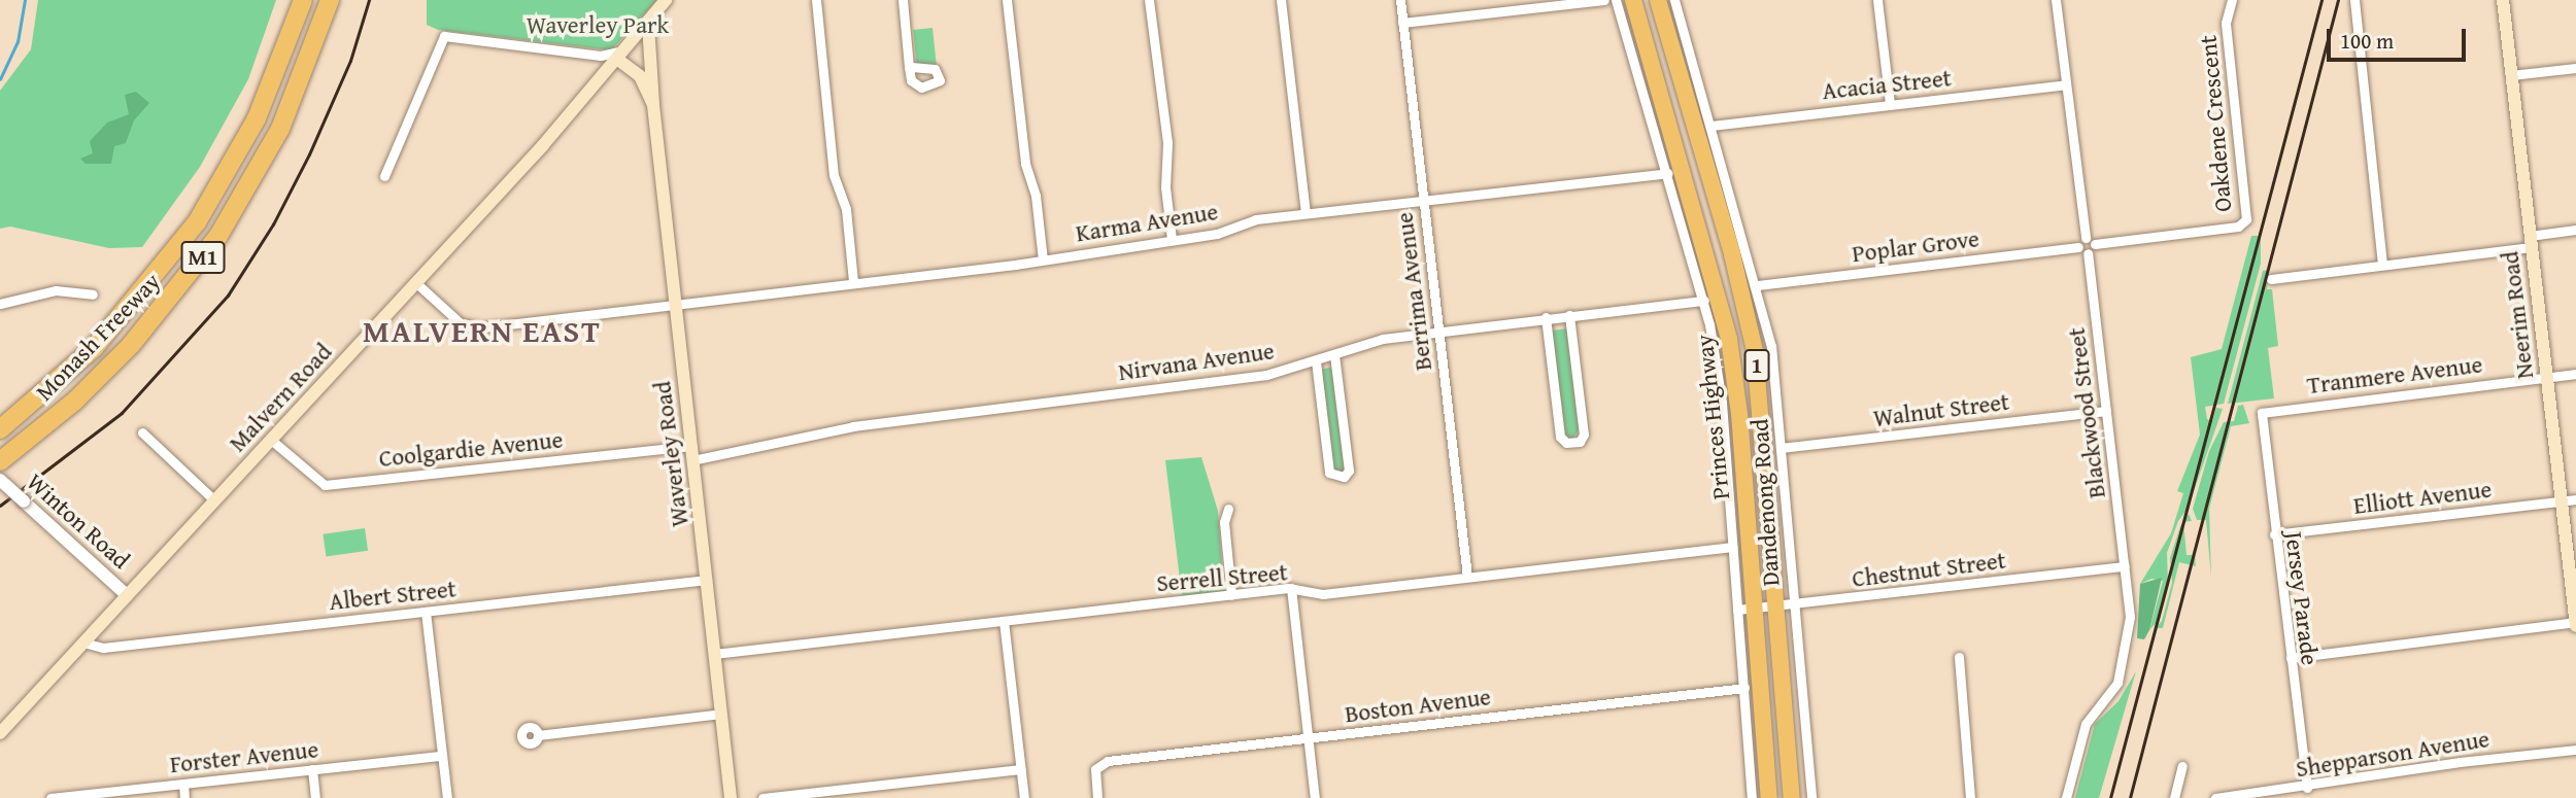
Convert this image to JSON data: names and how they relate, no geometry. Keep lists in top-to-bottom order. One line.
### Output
{"streets":{"highway":["M1","Monash Freeway","1","Princes Highway"],"main road":["Neerim Road","Malvern Road","Waverley Road"],"street":["Acacia Street","Oakdene Crescent","Karma Avenue","Poplar Grove","Berrima Avenue","Nirvana Avenue","Tranmere Avenue","Walnut Street","Blackwood Street","Coolgardie Avenue","Elliott Avenue","Dandenong Road","Winton Road","Chestnut Street","Serrell Street","Albert Street","Jersey Parade","Boston Avenue","Shepparson Avenue","Forster Avenue"]},"crossings":[["Acacia Street","Dandenong Road"],["Karma Avenue","Berrima Avenue"],["Karma Avenue","Malvern Road"],["Karma Avenue","Waverley Road"],["Karma Avenue","Dandenong Road"],["Poplar Grove","Dandenong Road"],["Berrima Avenue","Nirvana Avenue"],["Berrima Avenue","Serrell Street"],["Neerim Road","Tranmere Avenue"],["Neerim Road","Elliott Avenue"],["Nirvana Avenue","Waverley Road"],["Nirvana Avenue","Dandenong Road"],["Tranmere Avenue","Jersey Parade"],["Malvern Road","Coolgardie Avenue"],["Malvern Road","Waverley Road"],["Malvern Road","Winton Road"],["Malvern Road","Albert Street"],["Walnut Street","Blackwood Street"],["Walnut Street","Dandenong Road"],["Blackwood Street","Chestnut Street"],["Princes Highway","Dandenong Road"],["Princes Highway","Chestnut Street"],["Coolgardie Avenue","Waverley Road"],["Waverley Road","Serrell Street"],["Waverley Road","Albert Street"],["Elliott Avenue","Jersey Parade"],["Dandenong Road","Chestnut Street"],["Dandenong Road","Serrell Street"],["Dandenong Road","Boston Avenue"],["Jersey Parade","Shepparson Avenue"]],"districts":["MALVERN EAST"],"parks":["Waverley Park"],"scale_bar":"100 m"}
